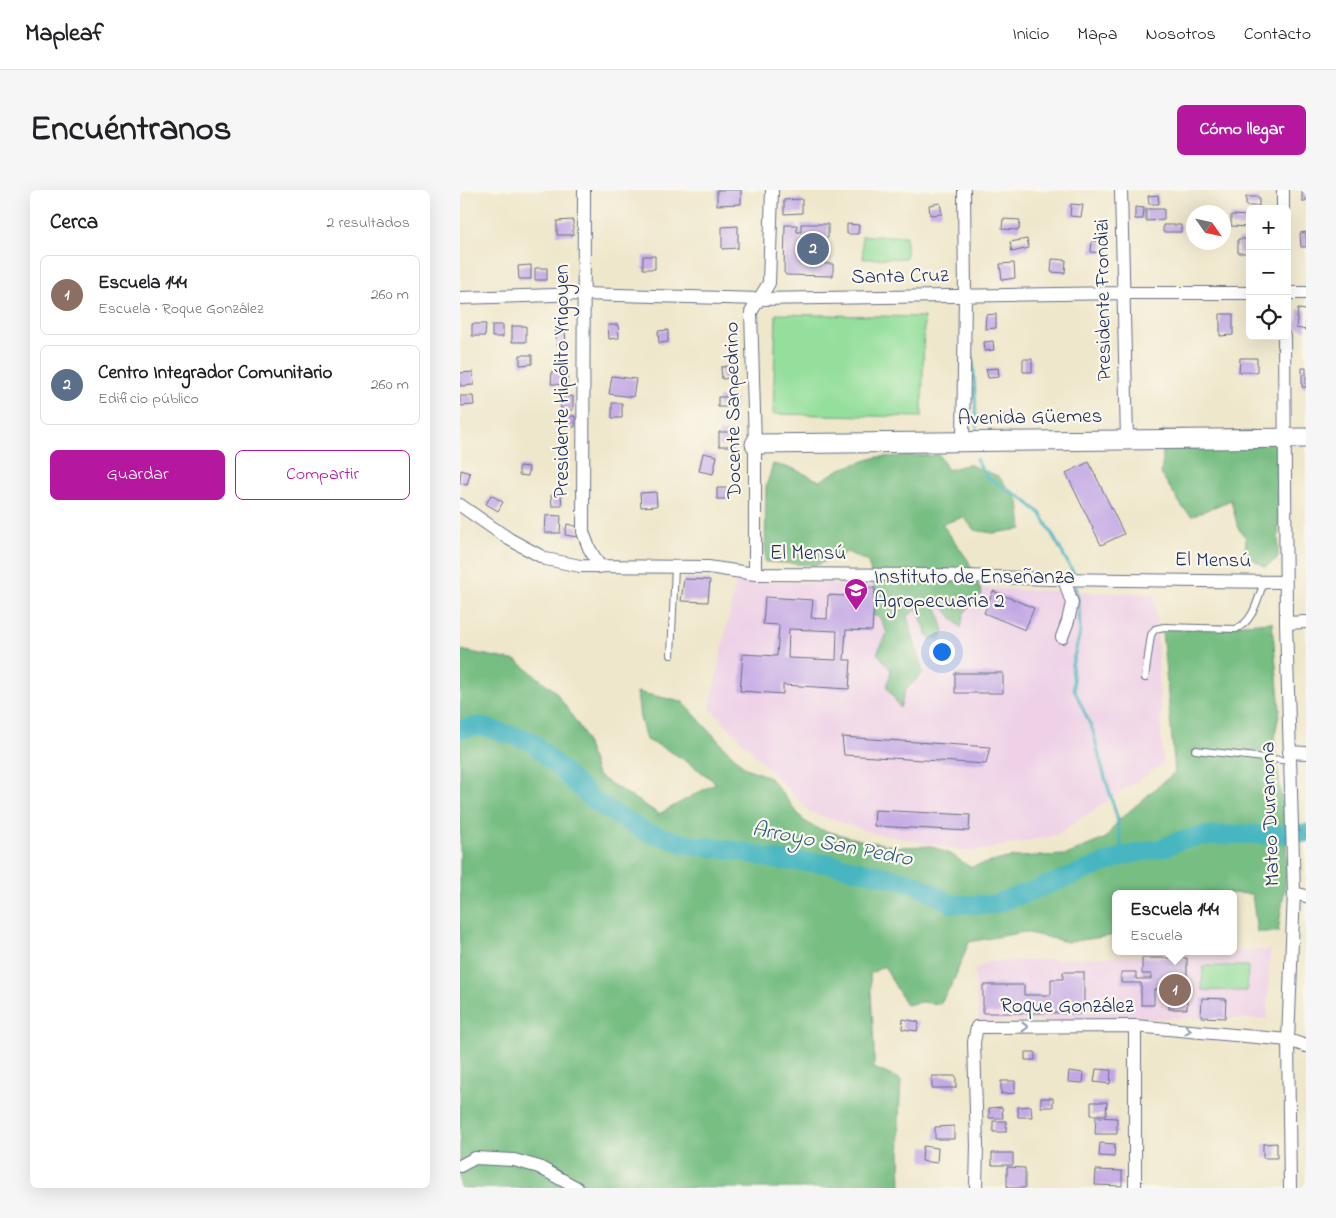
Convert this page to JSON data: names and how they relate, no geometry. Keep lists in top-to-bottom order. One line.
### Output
{"streets":{"main road":["Avenida Güemes"],"street":["Santa Cruz","Presidente Frondizi","Presidente Hipólito Yrigoyen","Docente Sanpedrino","El Mensú","Mateo Duranona","Roque González"]},"crossings":[["Santa Cruz","Presidente Frondizi"],["Santa Cruz","Presidente Hipólito Yrigoyen"],["Santa Cruz","Docente Sanpedrino"],["Presidente Frondizi","Avenida Güemes"],["Presidente Hipólito Yrigoyen","El Mensú"],["Docente Sanpedrino","Avenida Güemes"],["Docente Sanpedrino","El Mensú"],["Avenida Güemes","Mateo Duranona"],["El Mensú","Mateo Duranona"],["Mateo Duranona","Roque González"]],"water":["Arroyo San Pedro"],"places":{"school or university":["Instituto de Enseñanza Agropecuaria 2"]},"north":"bottom right","page":{"header":"Mapleaf","nav":["Inicio","Mapa","Nosotros","Contacto"],"title":"Encuéntranos","buttons":["Cómo llegar",["Guardar","Compartir"]],"heading":["Cerca","2 resultados"],"map_buttons":["+","−"],"pins":["2","1"],"list":[{"mark":"1","name":"Escuela 144","note":"Escuela · Roque González","value":"260 m"},{"mark":"2","name":"Centro Integrador Comunitario","note":"Edificio público","value":"260 m"}],"popup":["Escuela 144","Escuela"]}}
